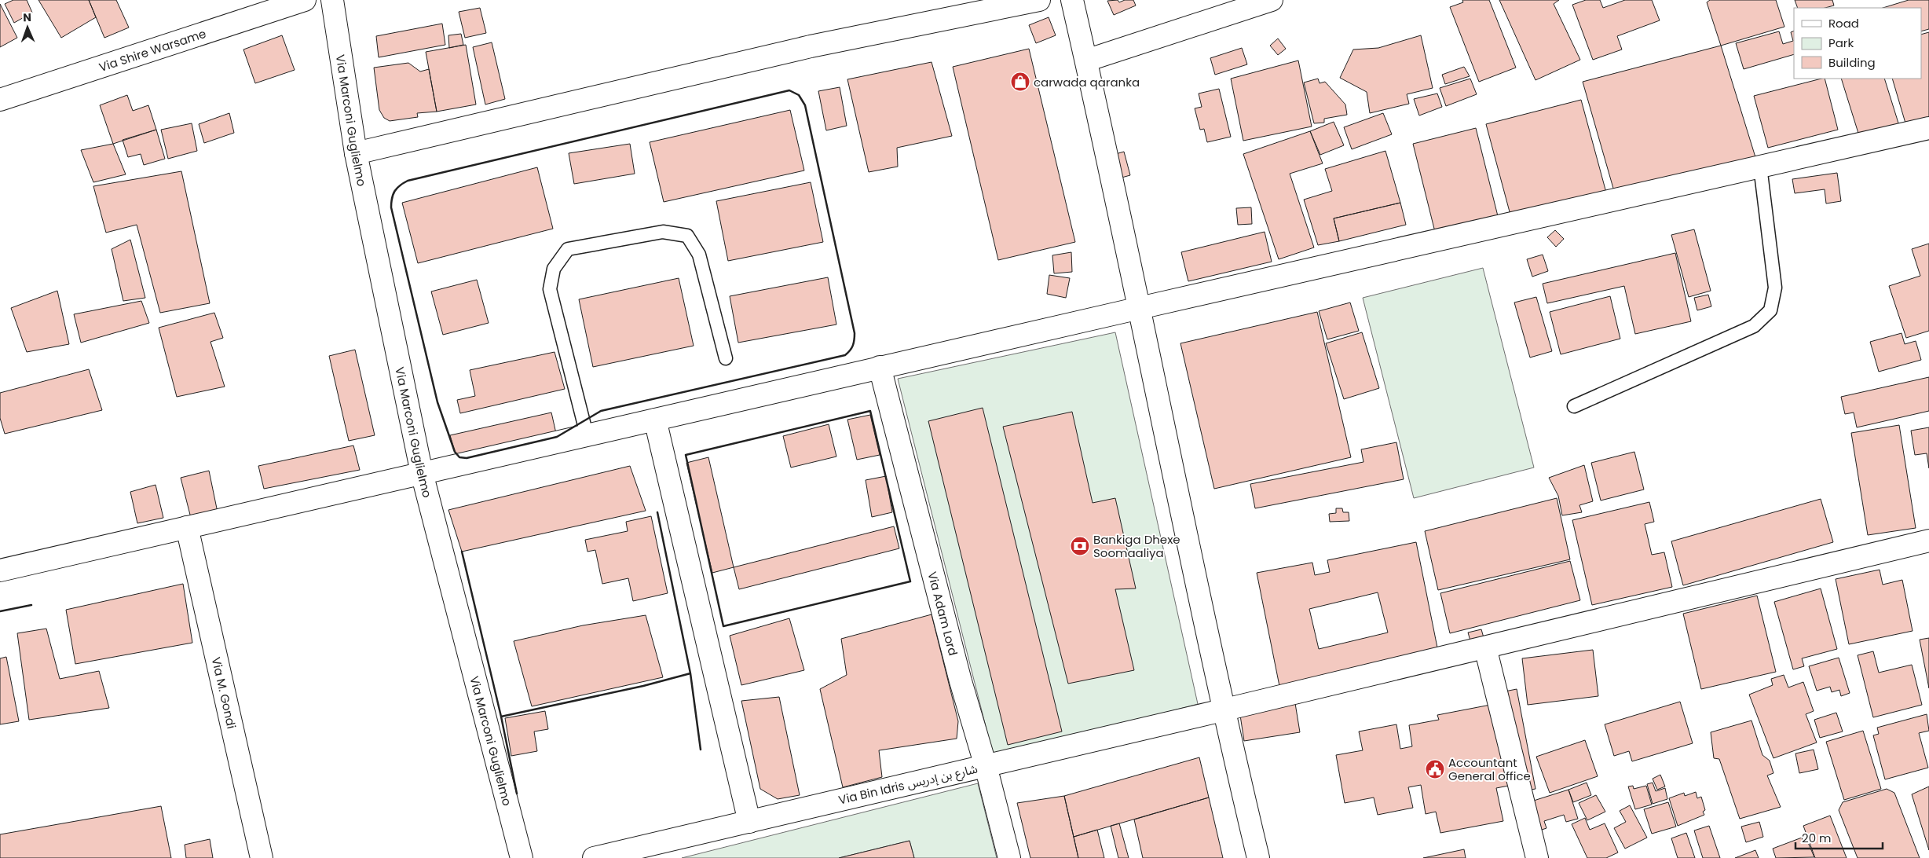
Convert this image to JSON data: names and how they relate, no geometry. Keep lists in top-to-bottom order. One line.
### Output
{"streets":{"main road":["Via Shire Warsame","Via Marconi Guglielmo","Via Adam Lord","Via M. Gondi","Via Bin Idris شارع بن إدريس"]},"crossings":[["Via Adam Lord","Via Bin Idris شارع بن إدريس"]],"places":{"shop":["carwada qaranka"],"bank":["Bankiga Dhexe Soomaaliya"],"public building":["Accountant General office"]},"legend":["Road","Park","Building"],"scale_bar":"20 m","north":"top"}
